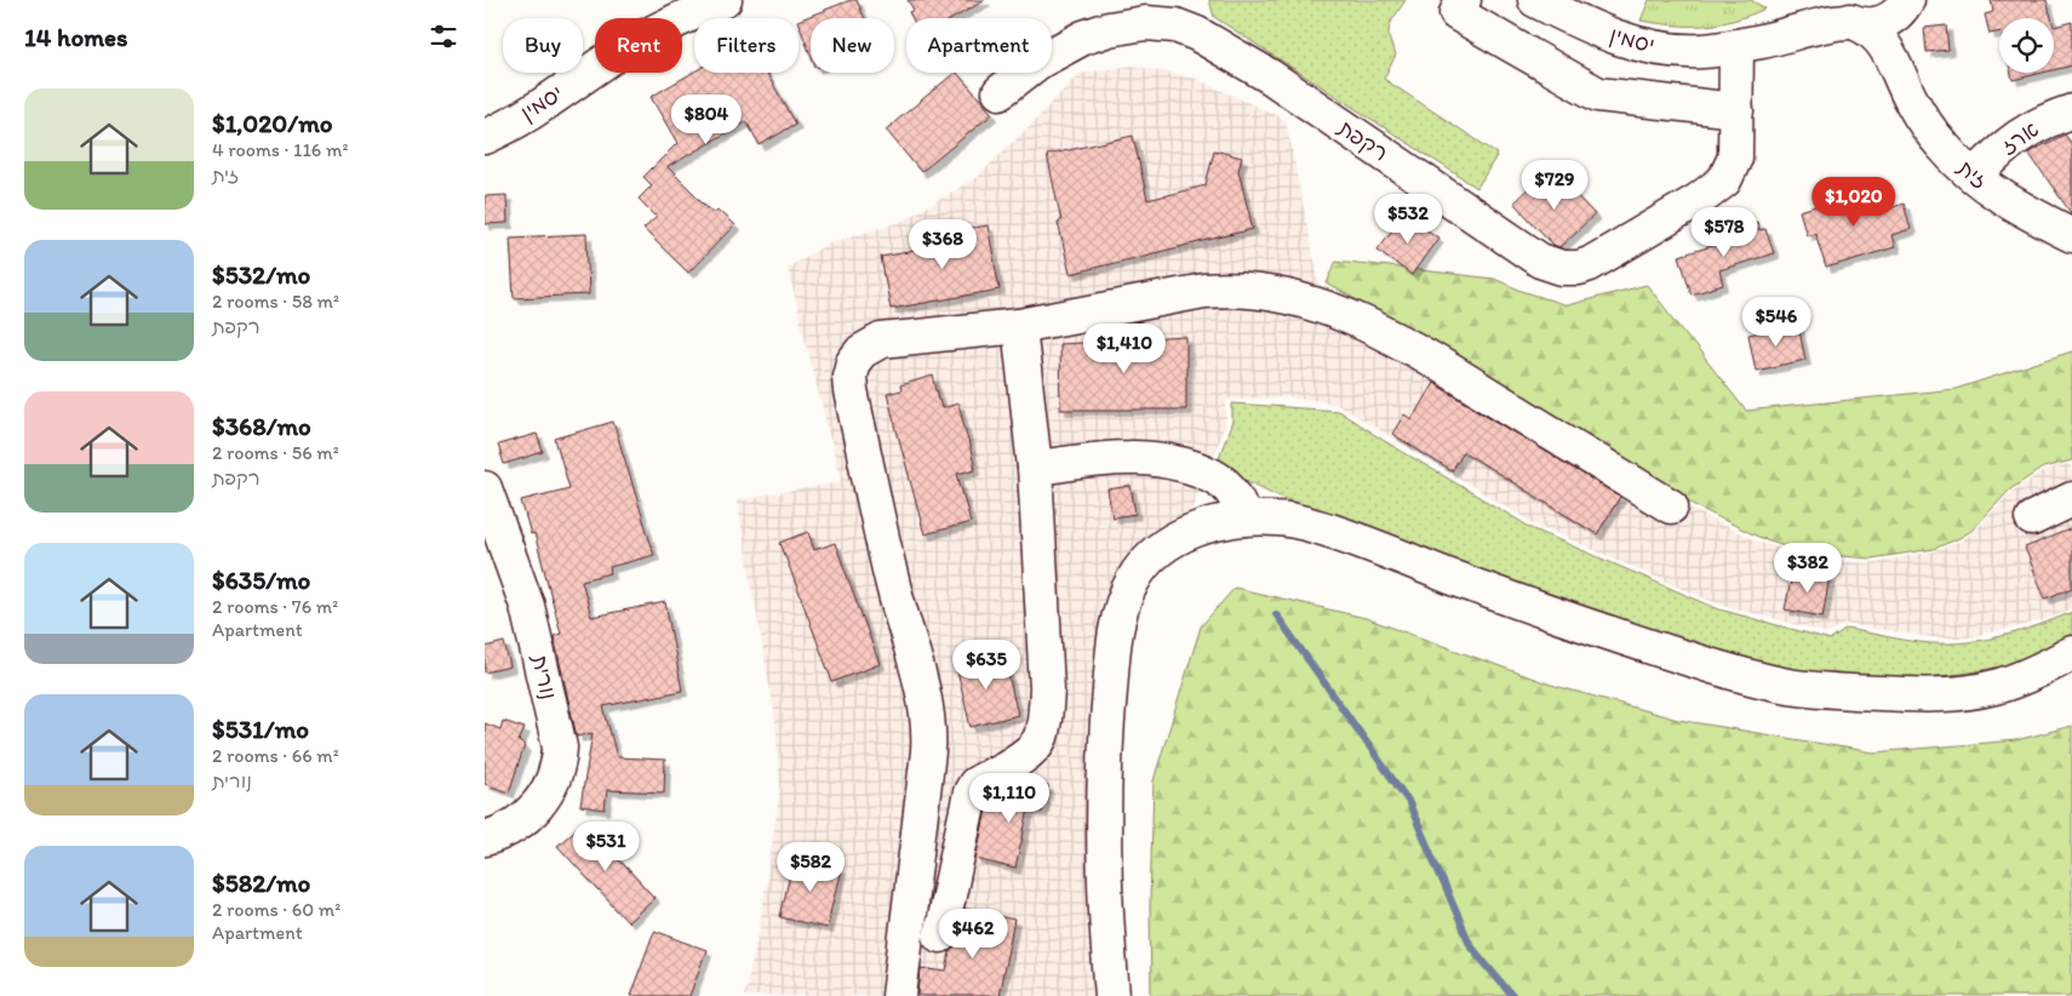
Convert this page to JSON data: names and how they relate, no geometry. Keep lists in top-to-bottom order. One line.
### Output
{"streets":{"street":["יסמין","ארז","רקפת","זית","נורית"]},"crossings":[["יסמין","רקפת"],["יסמין","זית"],["ארז","זית"]],"page":{"heading":"14 homes","chip":["Buy","Rent","Filters","New","Apartment"],"list":[{"name":"$1,020/mo","note":"4 rooms · 116 m² · זית"},{"name":"$532/mo","note":"2 rooms · 58 m² · רקפת"},{"name":"$368/mo","note":"2 rooms · 56 m² · רקפת"},{"name":"$635/mo","note":"2 rooms · 76 m² · Apartment"},{"name":"$531/mo","note":"2 rooms · 66 m² · נורית"},{"name":"$582/mo","note":"2 rooms · 60 m² · Apartment"}],"price":["$804","$729","$1,020","$532","$578","$368","$546","$1,410","$382","$635","$1,110","$531","$582","$462"]}}
